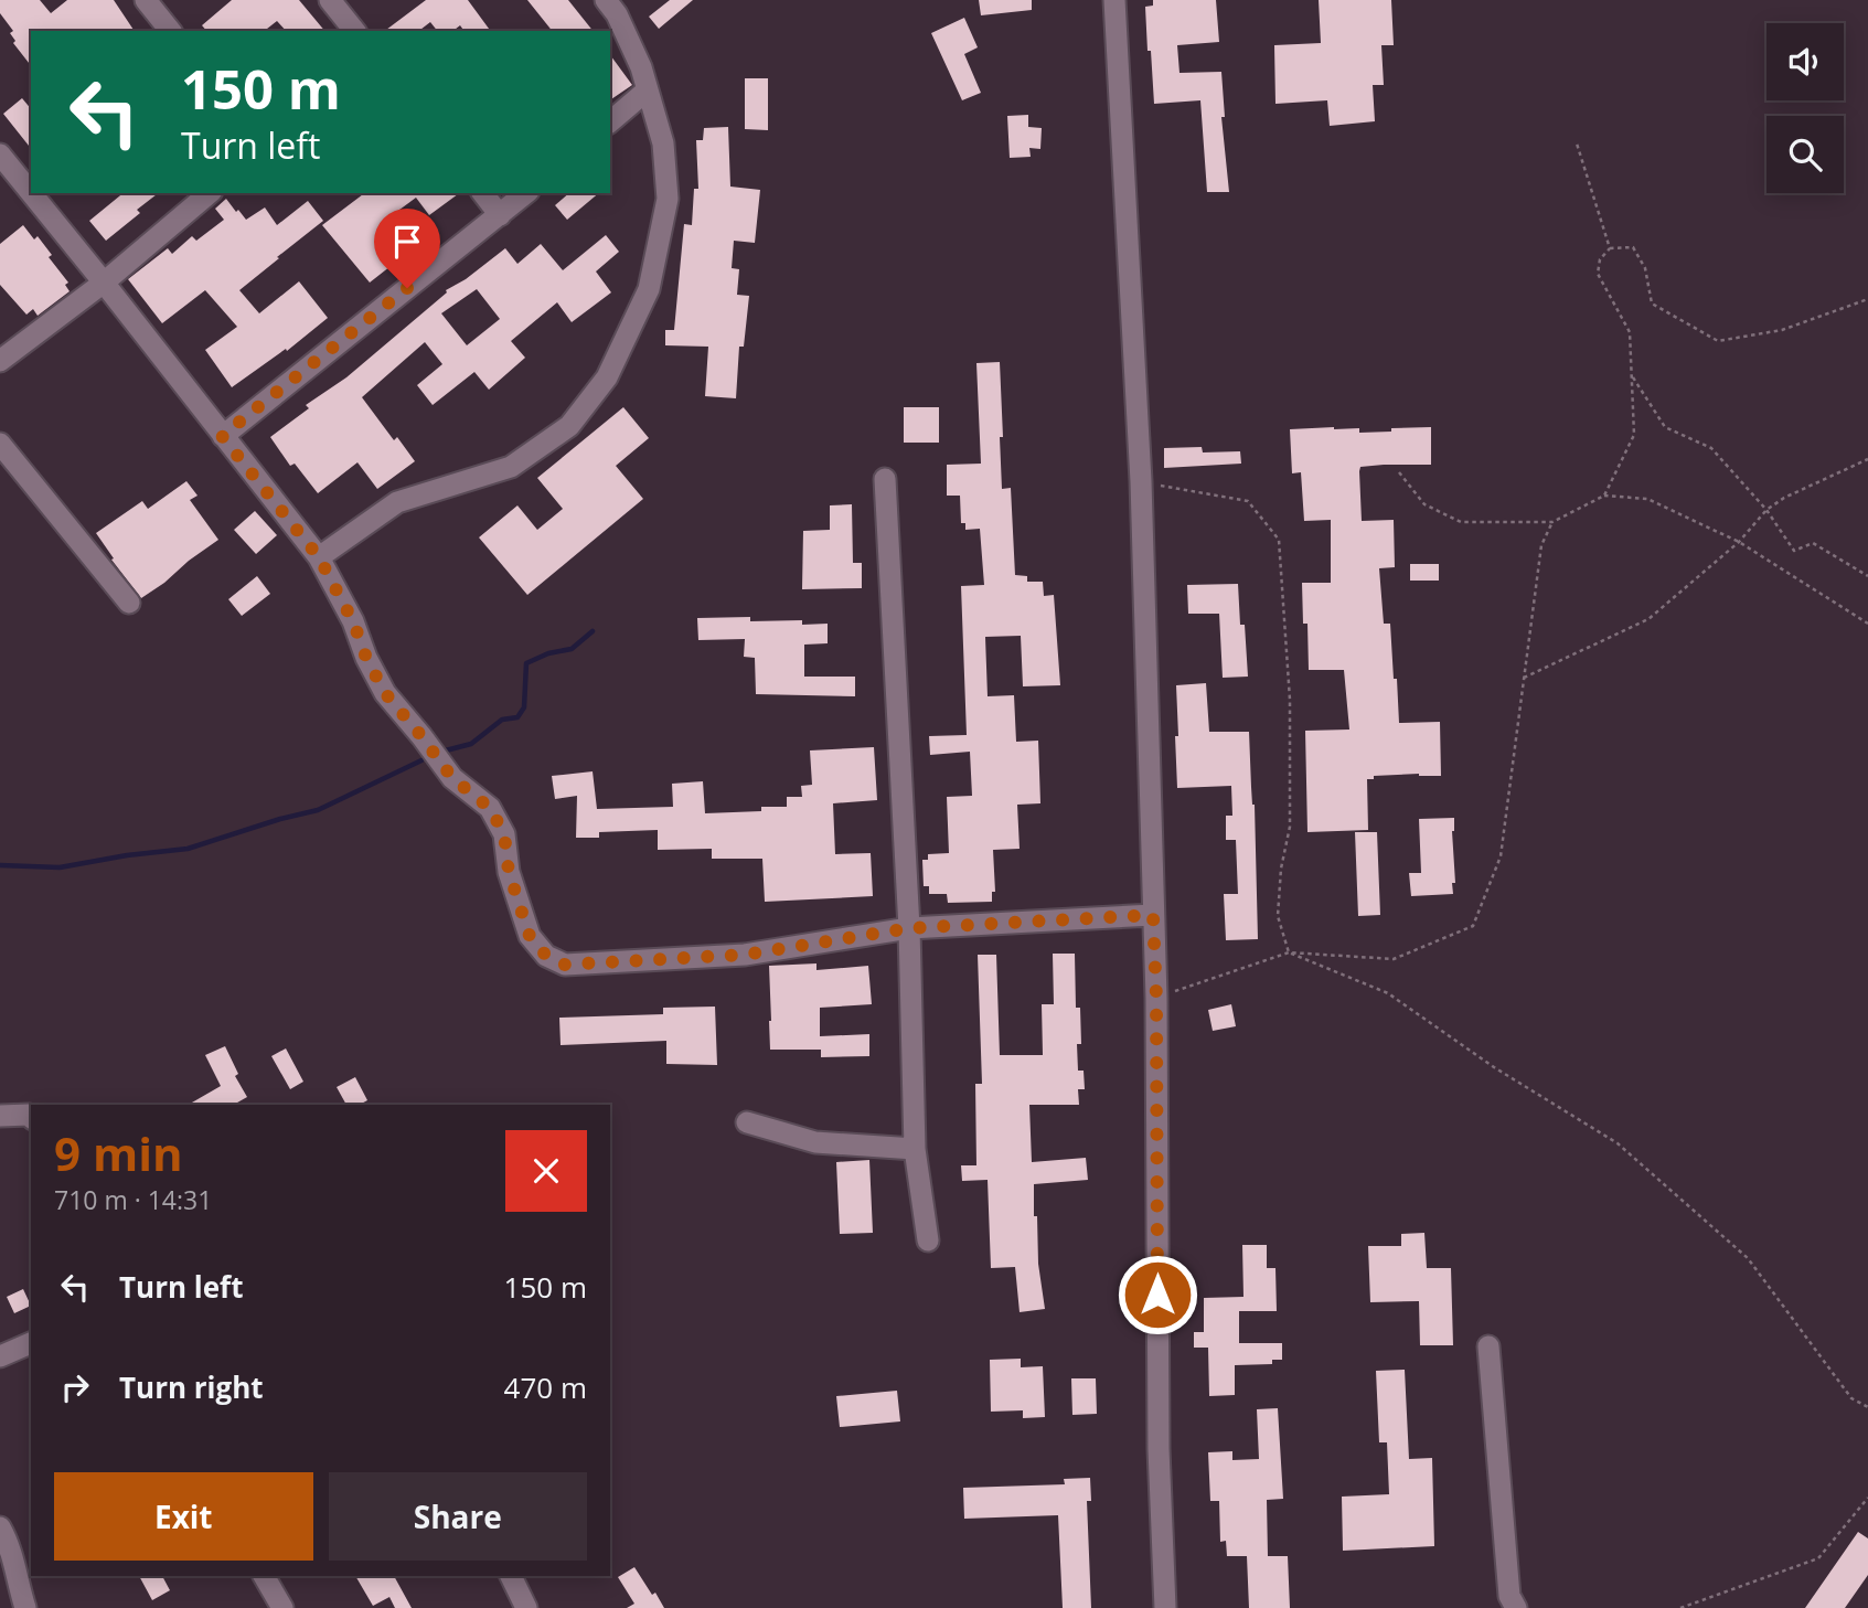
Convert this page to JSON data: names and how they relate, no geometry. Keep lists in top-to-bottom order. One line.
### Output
{"page":{"turn":["150 m","Turn left"],"heading":["9 min","710 m · 14:31"],"list":[{"name":"Turn left","value":"150 m"},{"name":"Turn right","value":"470 m"}],"buttons":["Exit","Share"]}}
